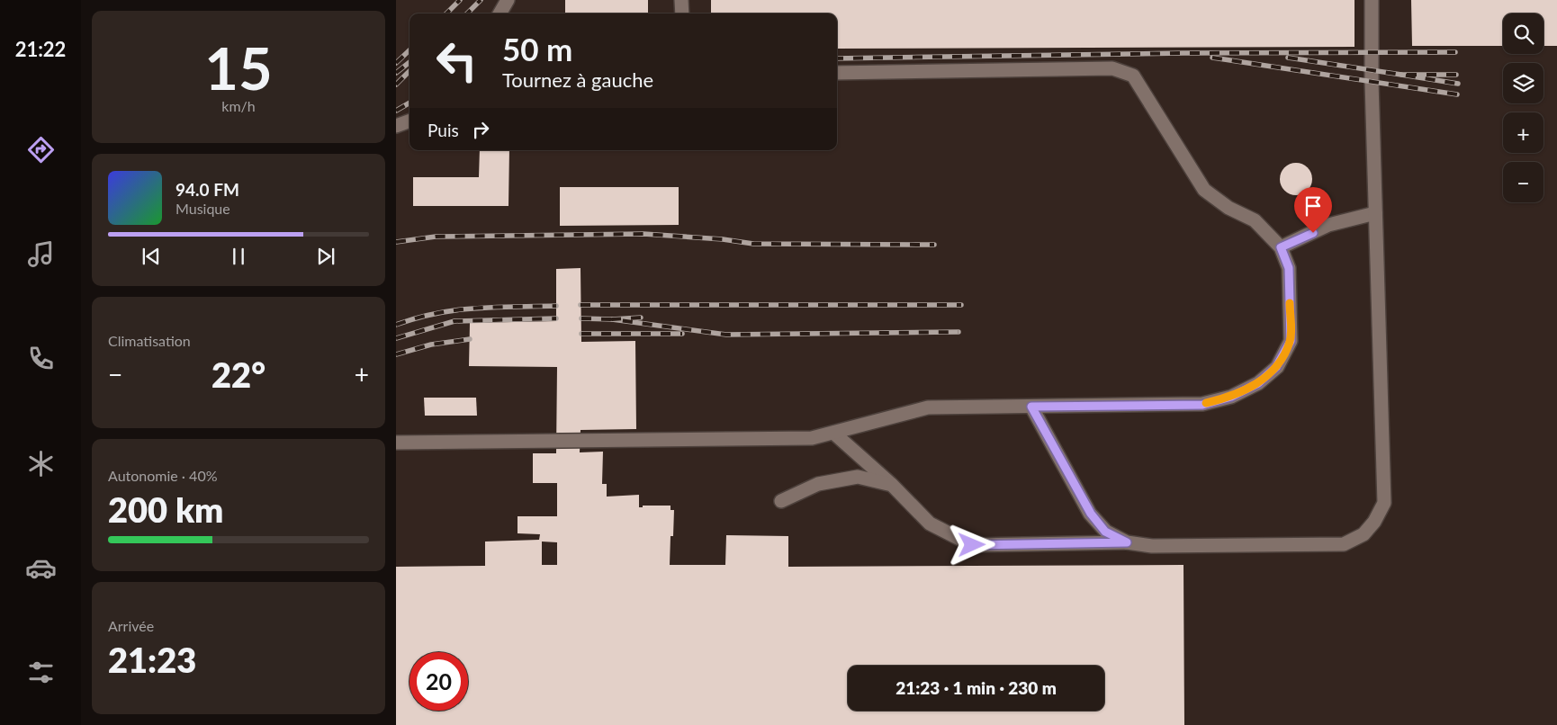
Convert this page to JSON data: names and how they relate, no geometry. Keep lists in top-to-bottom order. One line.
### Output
{"page":{"tabs":"21:22","tile":[["15","km/h"],"Climatisation",["Autonomie · 40%","200 km"],["Arrivée","21:23"]],"map_buttons":["+","−"],"turn":["50 m","Tournez à gauche"],"then":"Puis","song":["94.0 FM","Musique"],"heat":["−","22°","+"],"limit":"20","trip":"21:23 · 1 min · 230 m"}}
